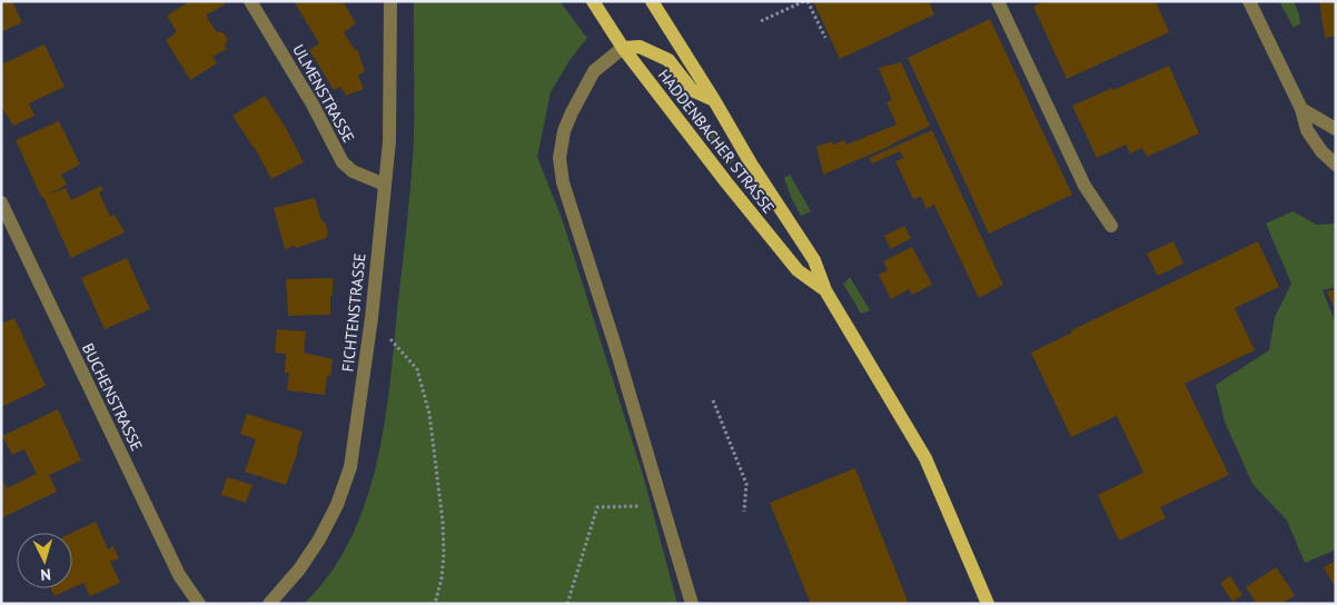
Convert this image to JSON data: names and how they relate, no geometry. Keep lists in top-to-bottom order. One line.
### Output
{"streets":{"main road":["HADDENBACHER STRASSE"],"street":["ULMENSTRASSE","FICHTENSTRASSE","BUCHENSTRASSE"]},"crossings":[["ULMENSTRASSE","FICHTENSTRASSE"]],"north":"bottom"}
